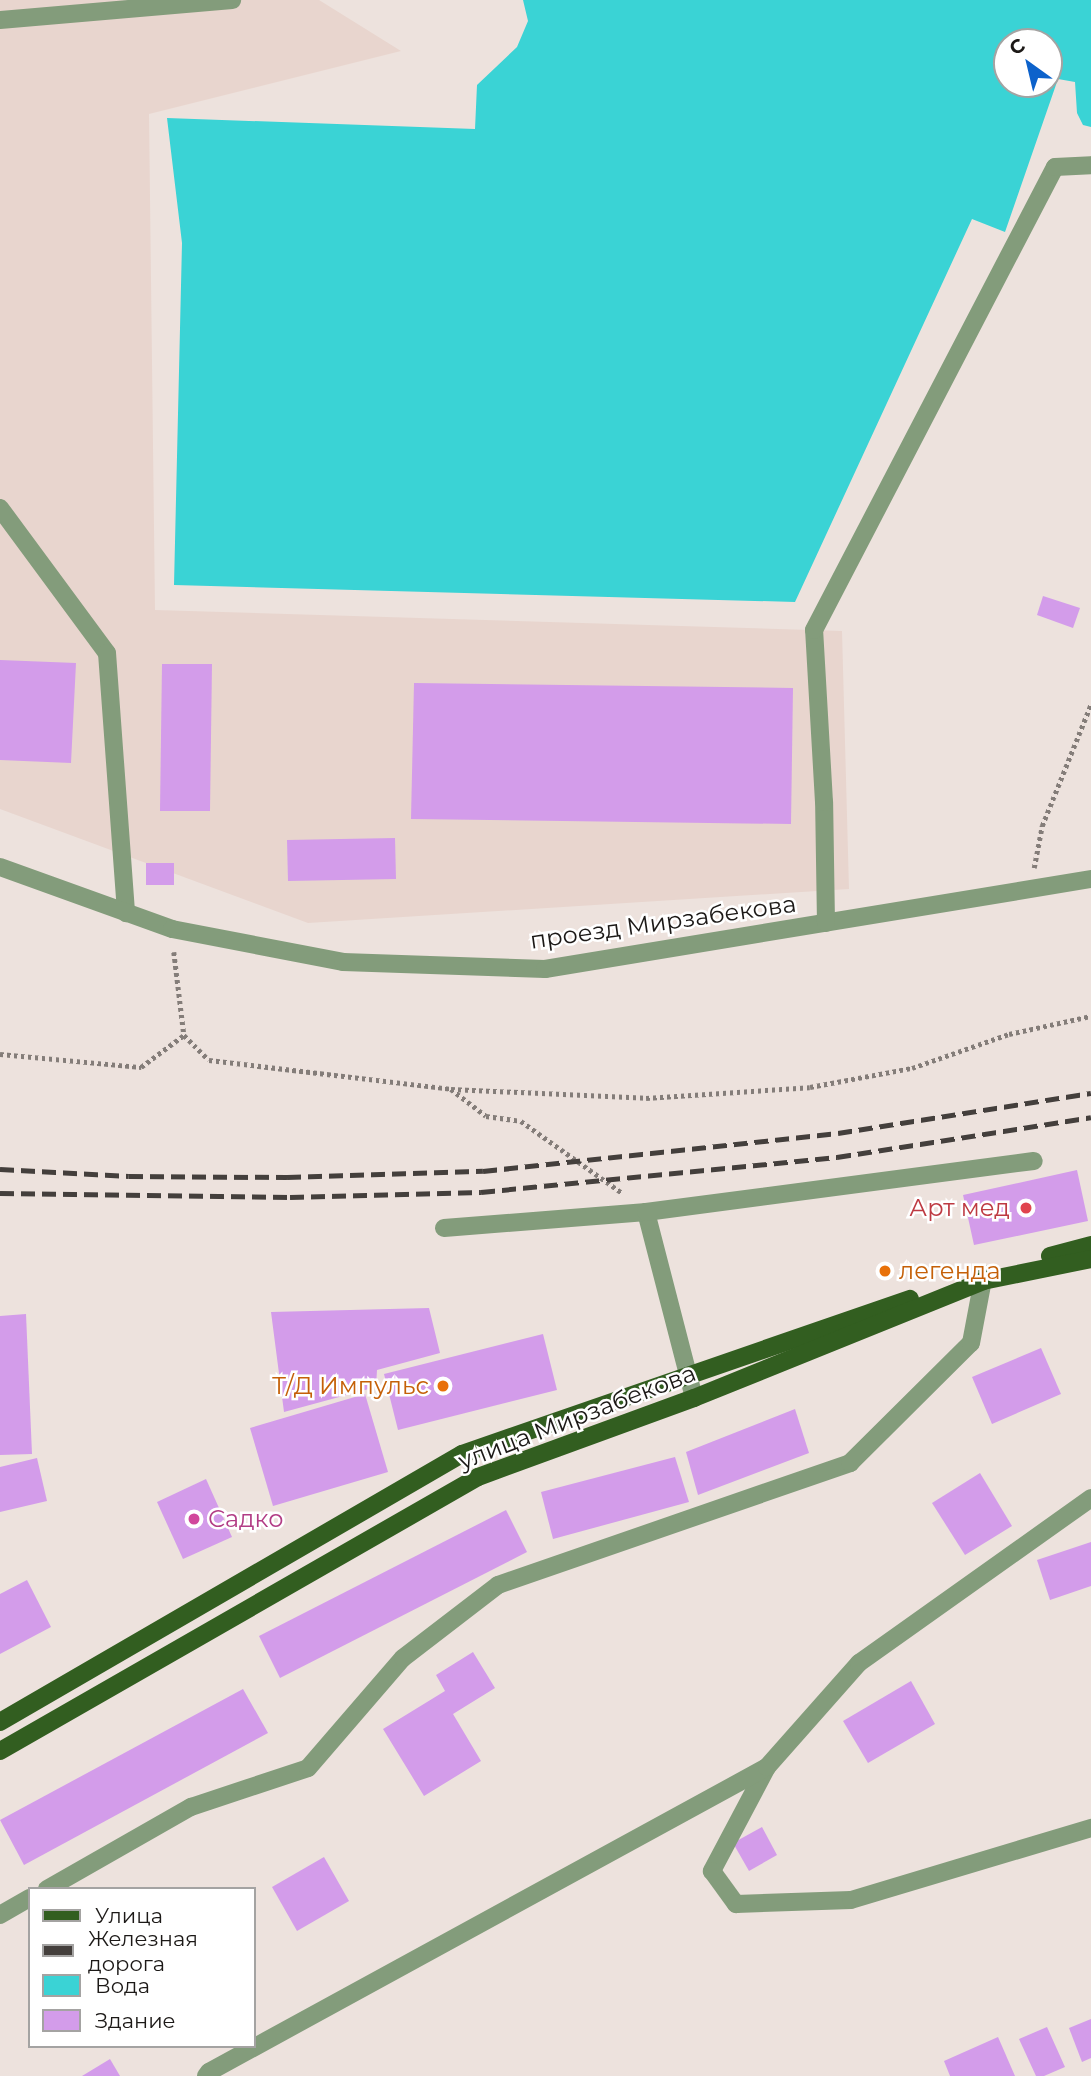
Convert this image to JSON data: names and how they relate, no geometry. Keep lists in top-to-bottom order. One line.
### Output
{"streets":{"main road":["улица Мирзабекова"],"street":["проезд Мирзабекова"]},"places":["Арт мед","легенда","Т/Д Импульс","Садко"],"legend":["Улица","Железная дорога","Вода","Здание"],"north":"top left"}
